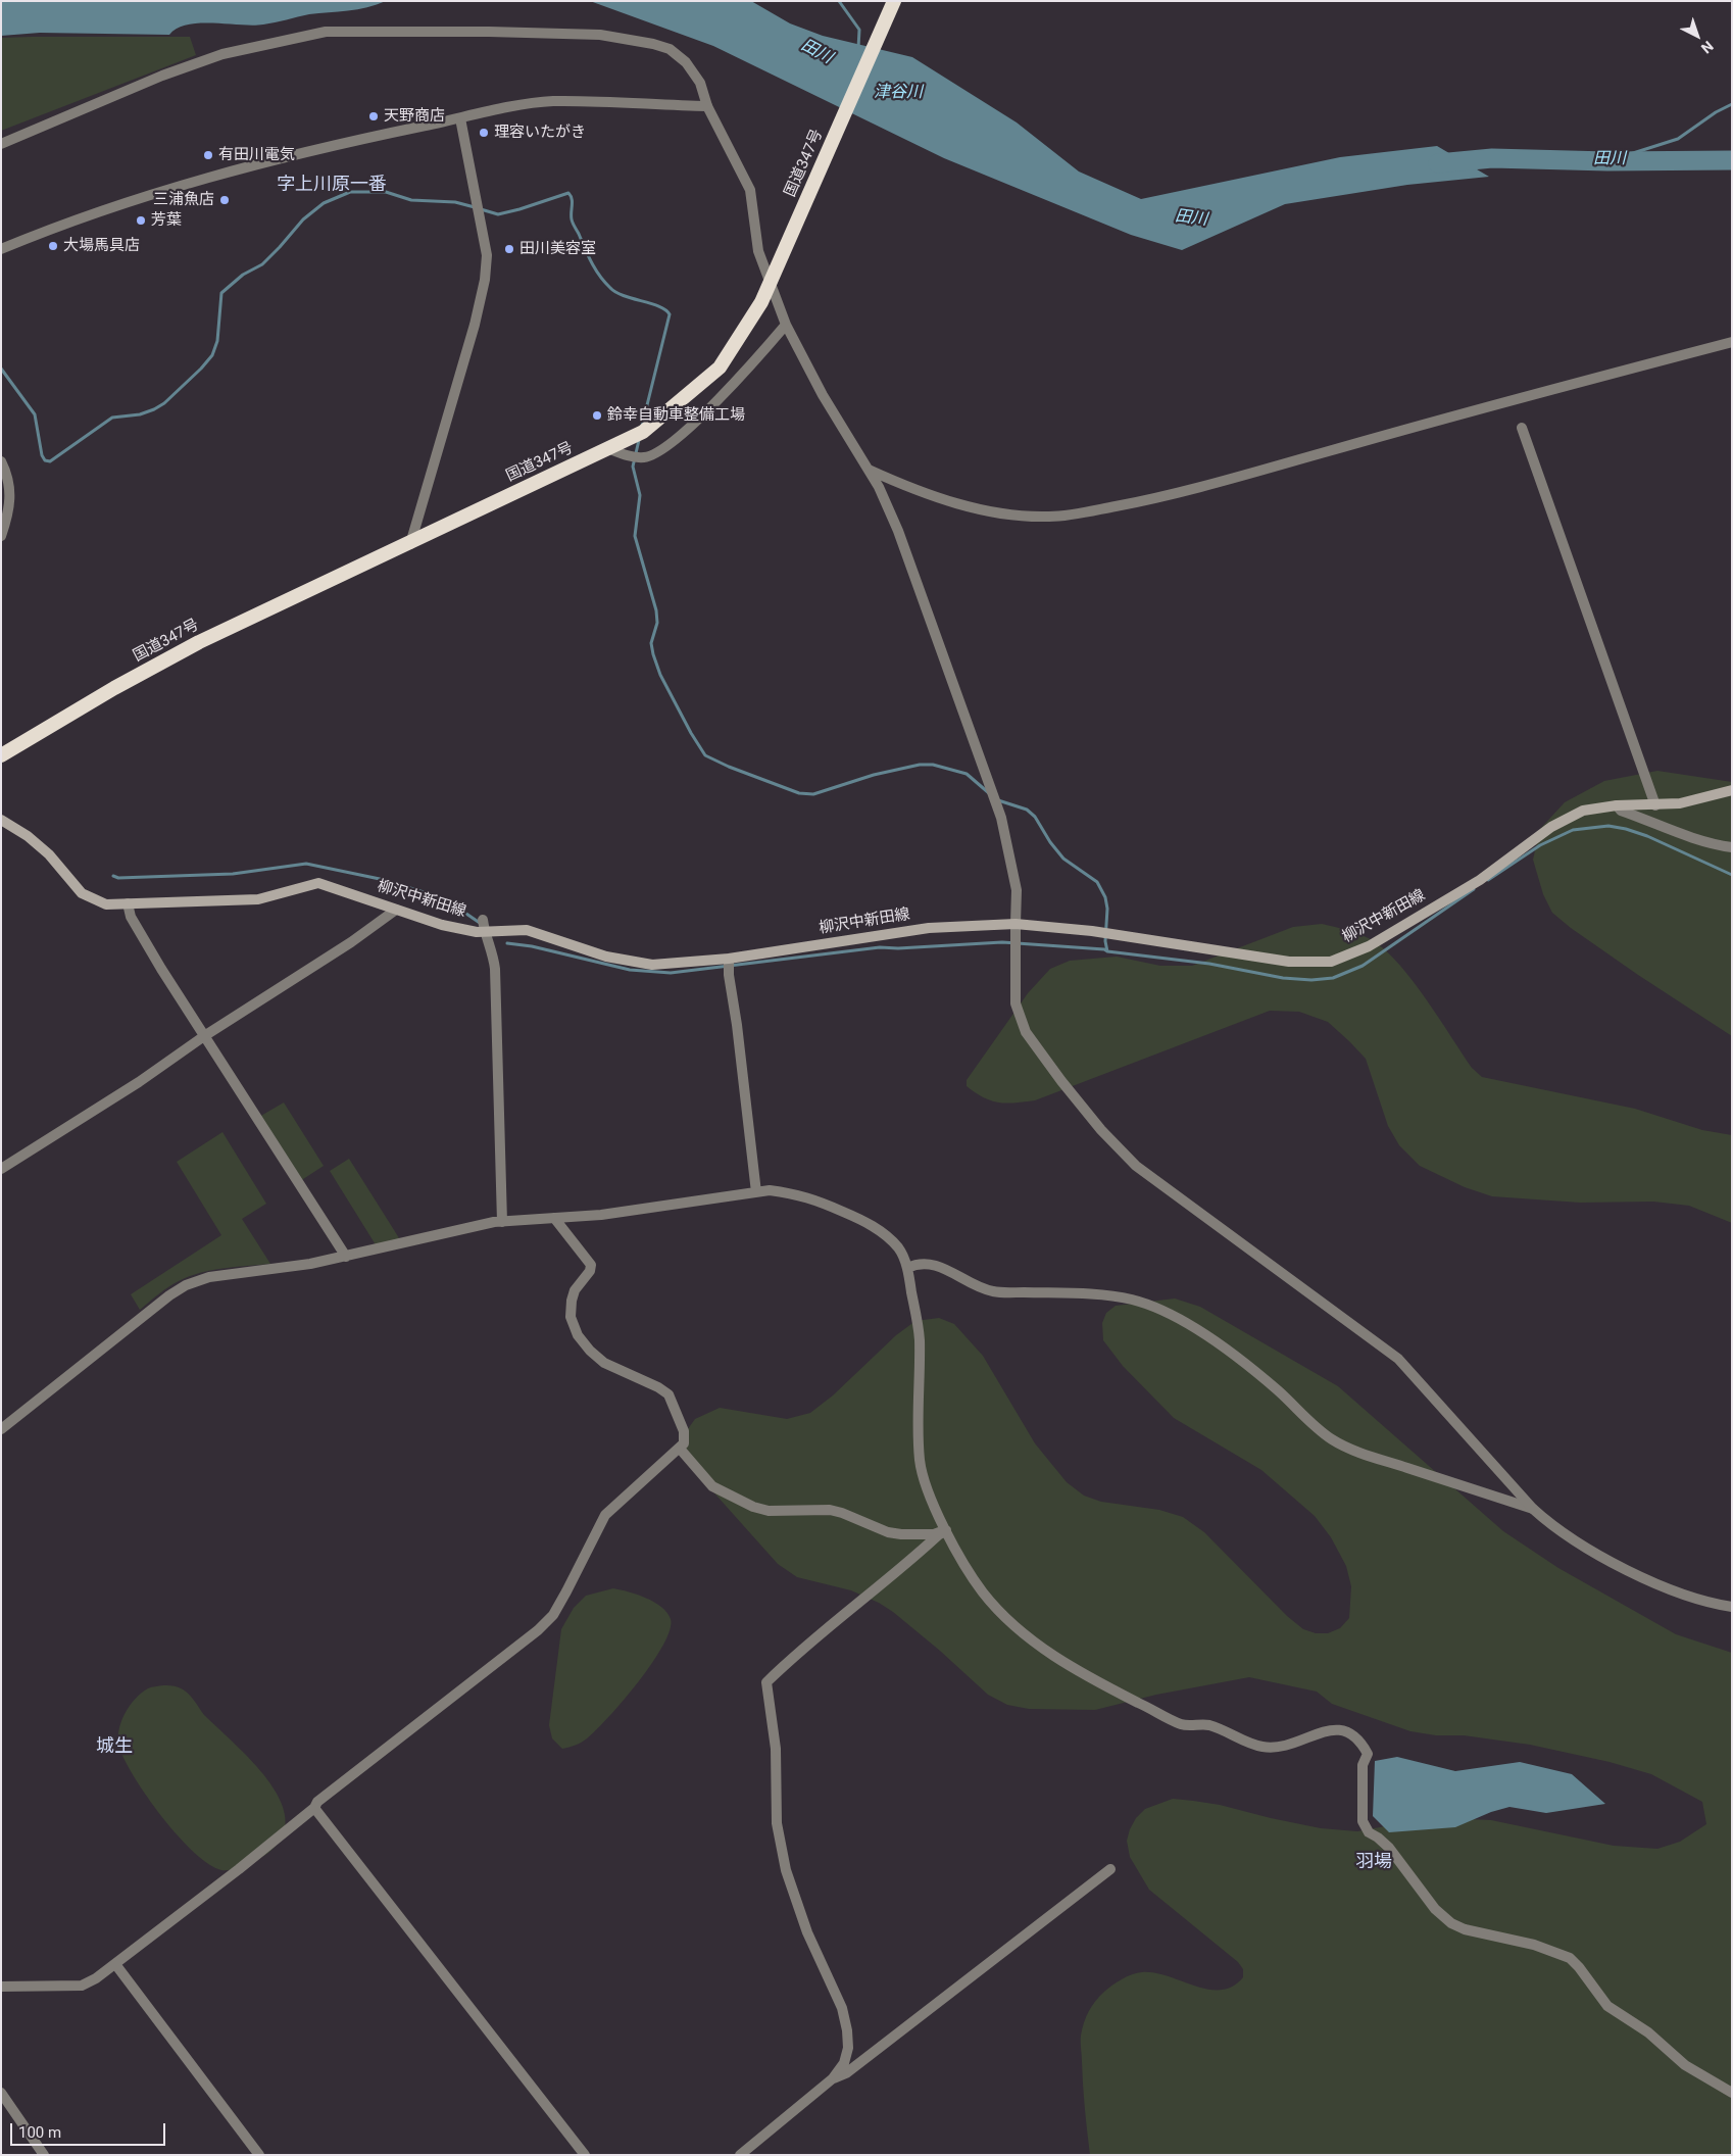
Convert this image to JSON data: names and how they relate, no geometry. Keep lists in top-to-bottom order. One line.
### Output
{"streets":{"highway":["国道347号"],"main road":["柳沢中新田線"]},"districts":["字上川原一番","城生","羽場"],"water":["田川","津谷川"],"places":["天野商店","理容いたがき","有田川電気","三浦魚店","芳葉","大場馬具店","田川美容室","鈴幸自動車整備工場"],"scale_bar":"100 m","north":"bottom right"}
